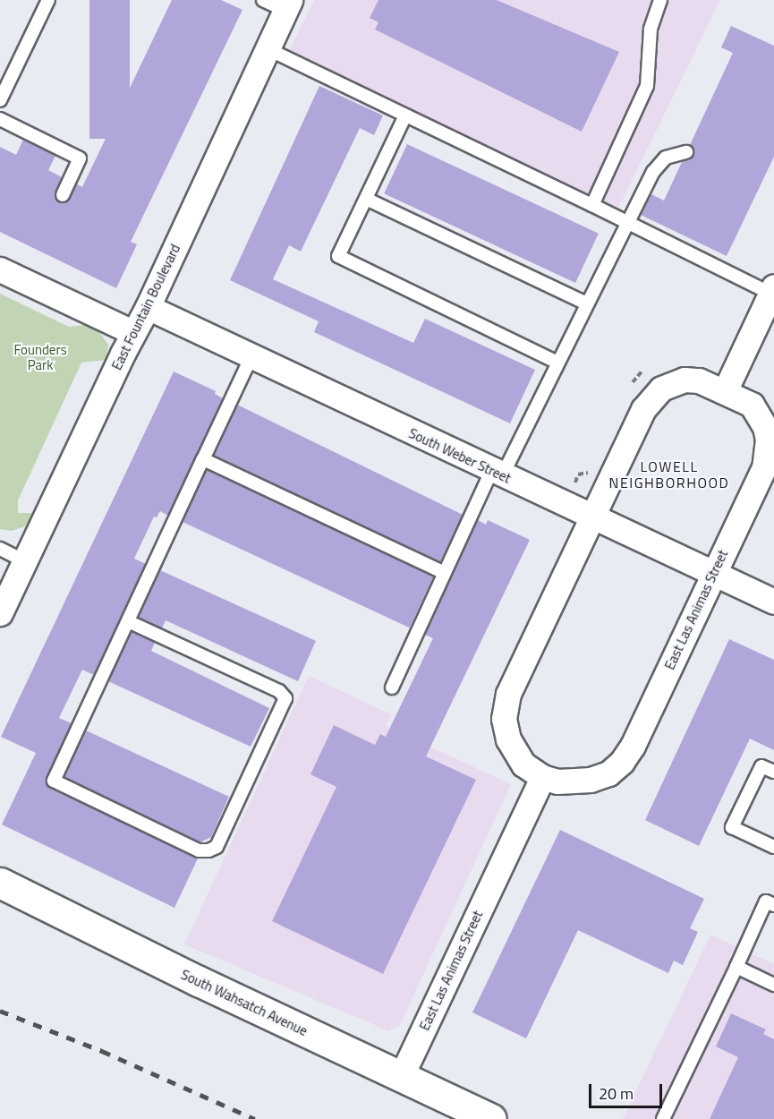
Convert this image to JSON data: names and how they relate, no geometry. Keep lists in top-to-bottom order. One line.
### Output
{"streets":{"main road":["South Wahsatch Avenue"],"street":["East Fountain Boulevard","South Weber Street","East Las Animas Street"]},"crossings":[["East Fountain Boulevard","South Weber Street"],["South Weber Street","East Las Animas Street"],["East Las Animas Street","South Wahsatch Avenue"]],"districts":["LOWELL NEIGHBORHOOD"],"parks":["Founders Park"],"scale_bar":"20 m"}
